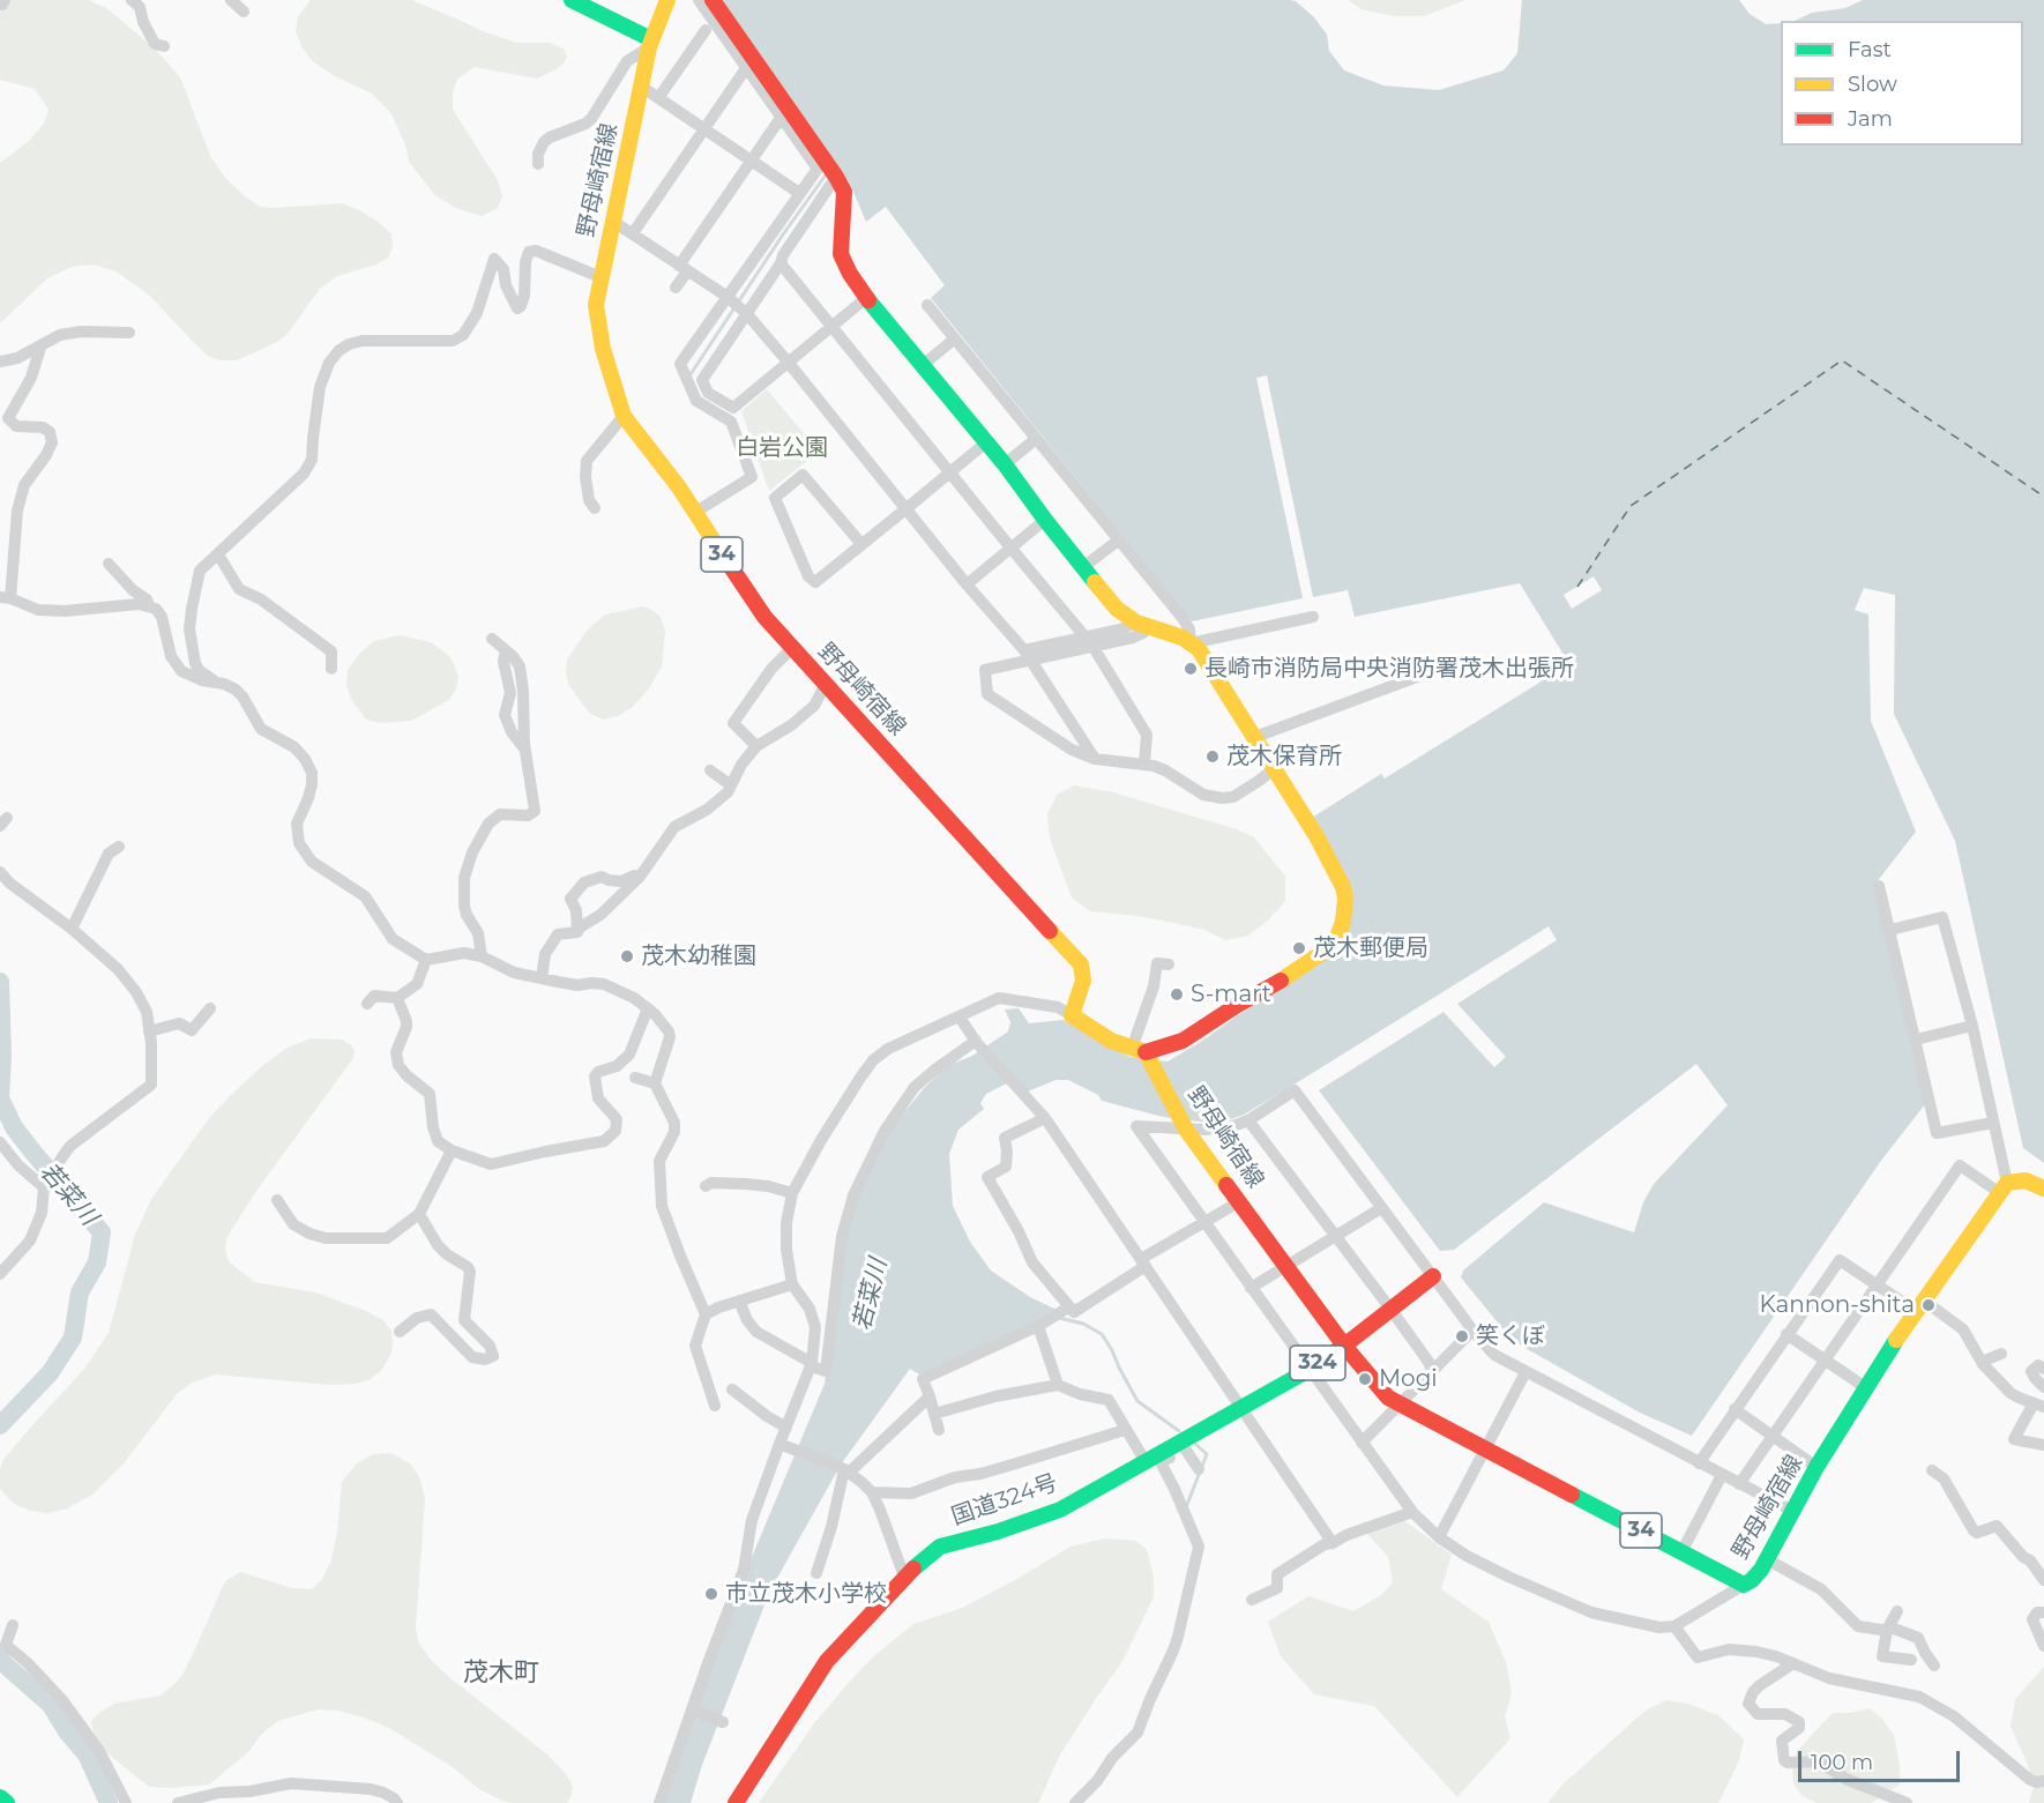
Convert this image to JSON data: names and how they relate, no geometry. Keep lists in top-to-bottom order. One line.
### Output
{"streets":{"main road":["野母崎宿線","34","324","国道324号"]},"crossings":[["野母崎宿線","国道324号"]],"districts":["茂木町"],"water":["若菜川"],"parks":["白岩公園"],"places":["長崎市消防局中央消防署茂木出張所","茂木保育所","茂木郵便局","茂木幼稚園","S-mart","Kannon-shita","笑くぼ","Mogi","市立茂木小学校"],"legend":["Fast","Slow","Jam"],"scale_bar":"100 m"}
